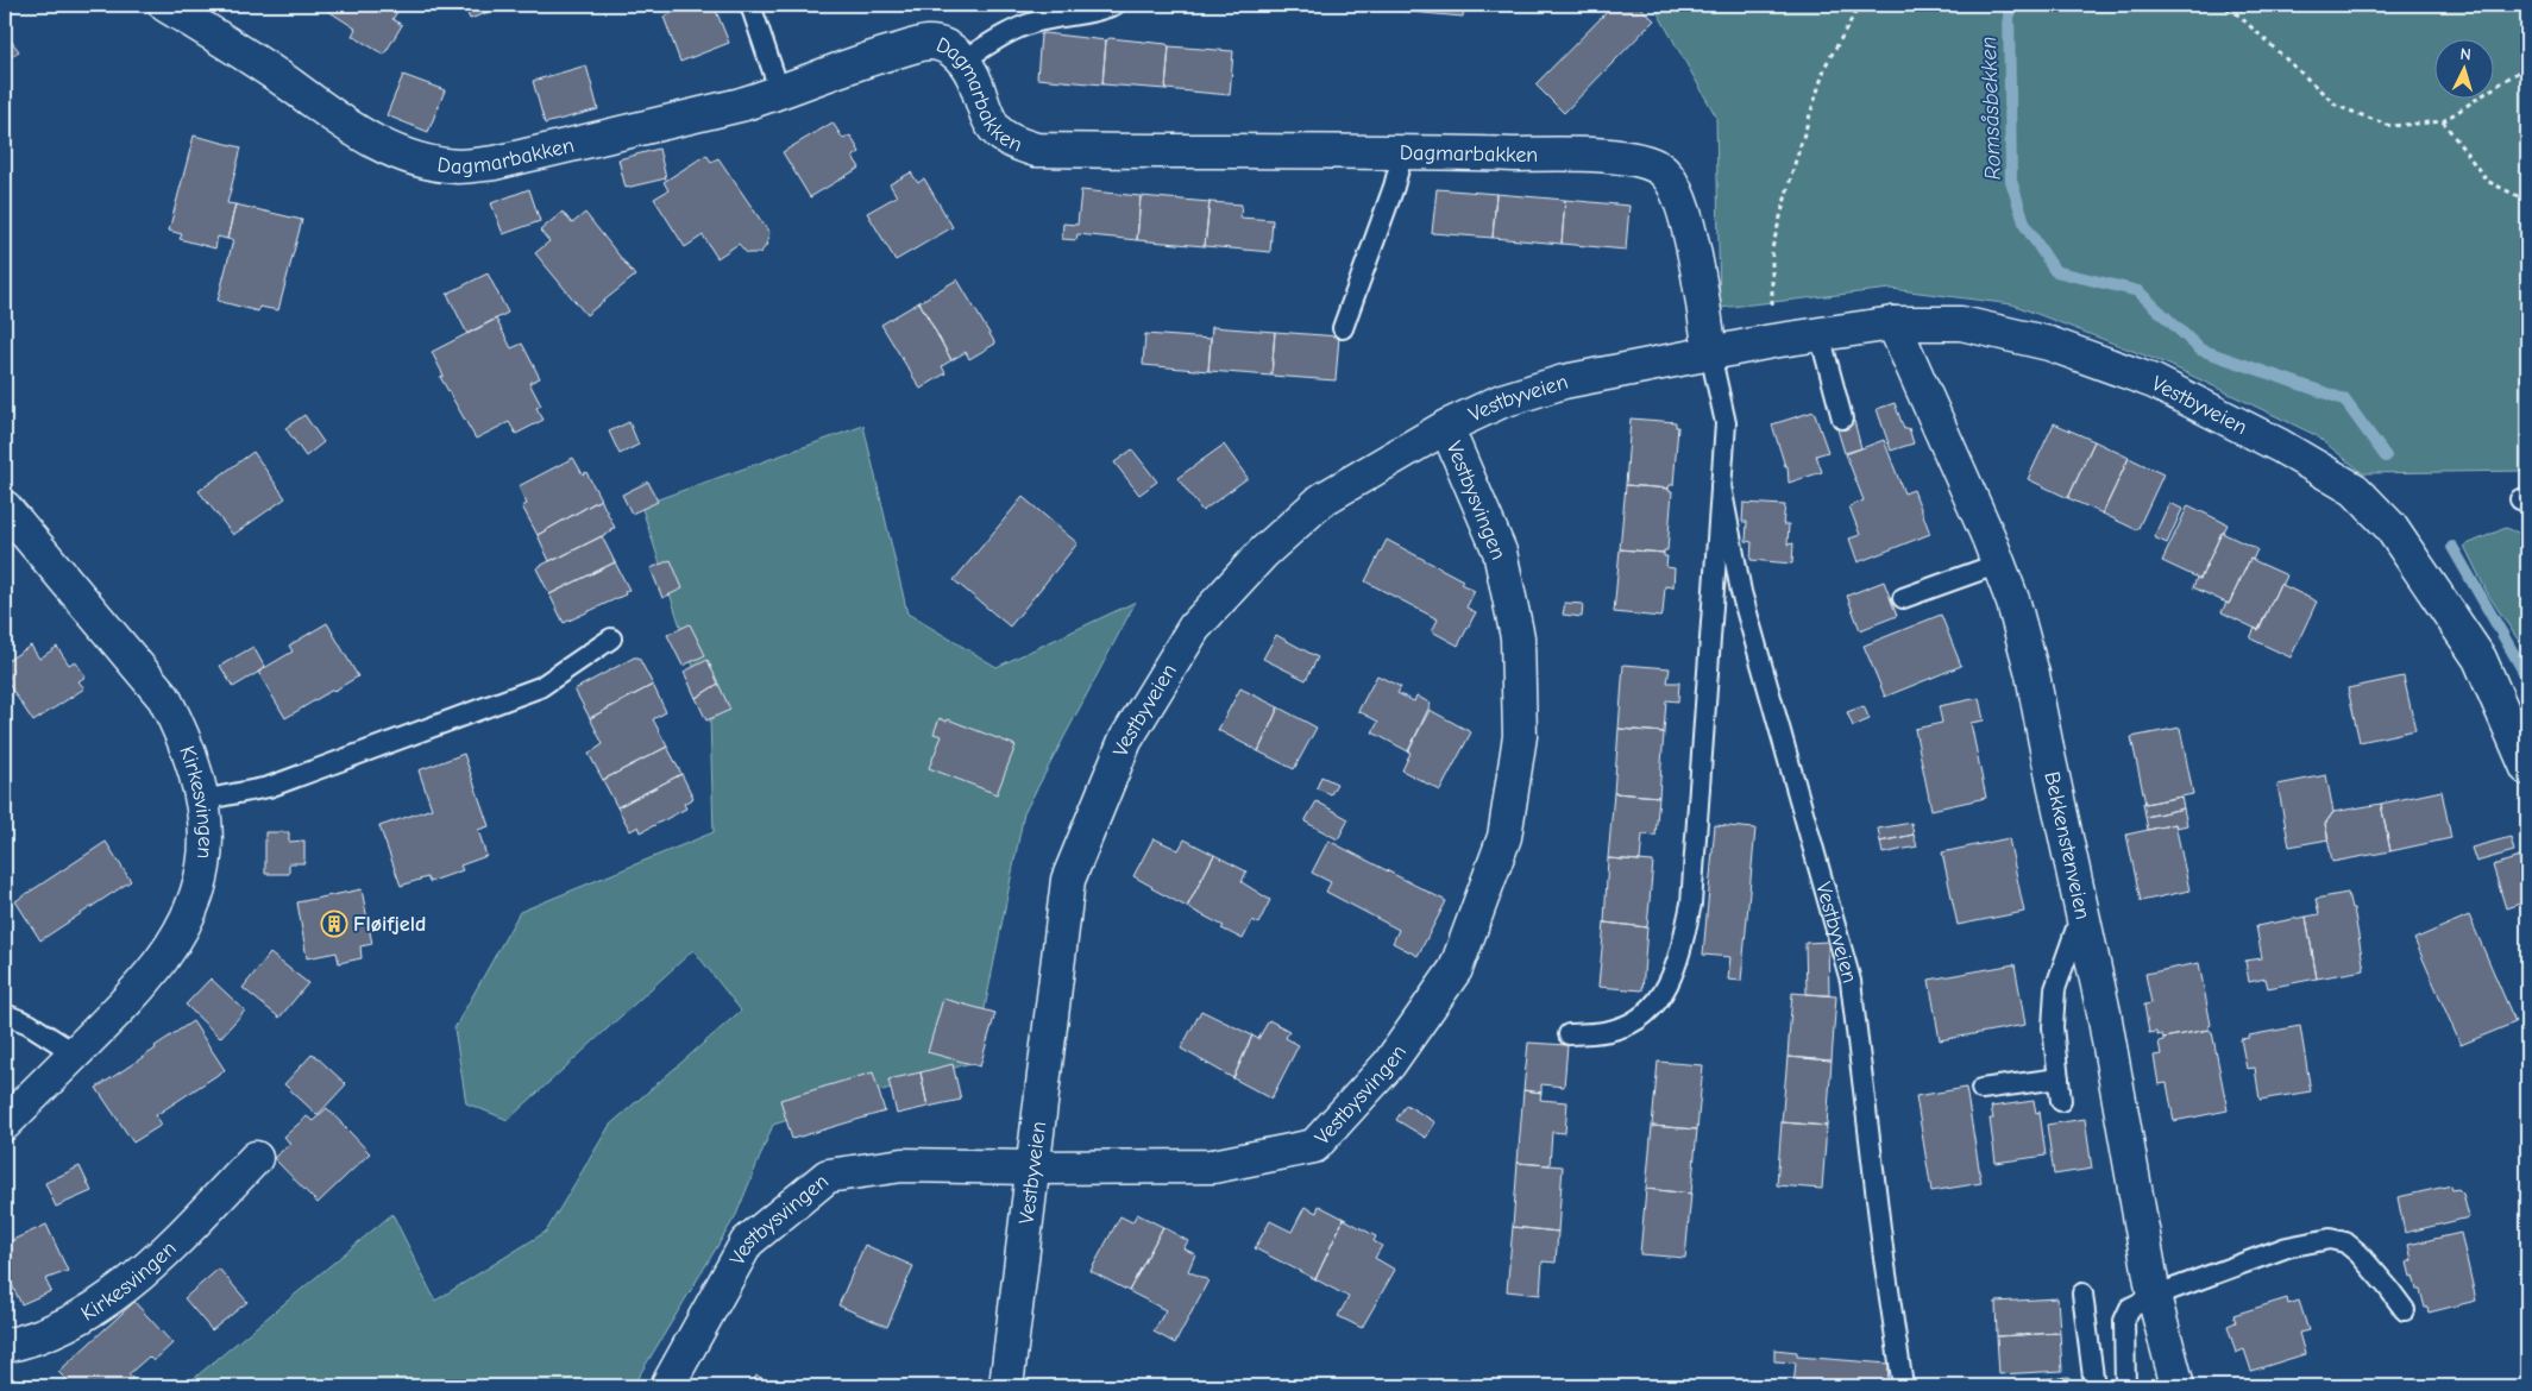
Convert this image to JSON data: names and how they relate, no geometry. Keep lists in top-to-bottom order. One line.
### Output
{"streets":{"street":["Dagmarbakken","Vestbyveien","Vestbysvingen","Kirkesvingen","Bekkenstenveien"]},"crossings":[["Dagmarbakken","Vestbyveien"],["Vestbyveien","Vestbysvingen"],["Vestbyveien","Bekkenstenveien"]],"water":["Romsåsbekken"],"places":{"building":["Fløifjeld"]},"north":"top"}
